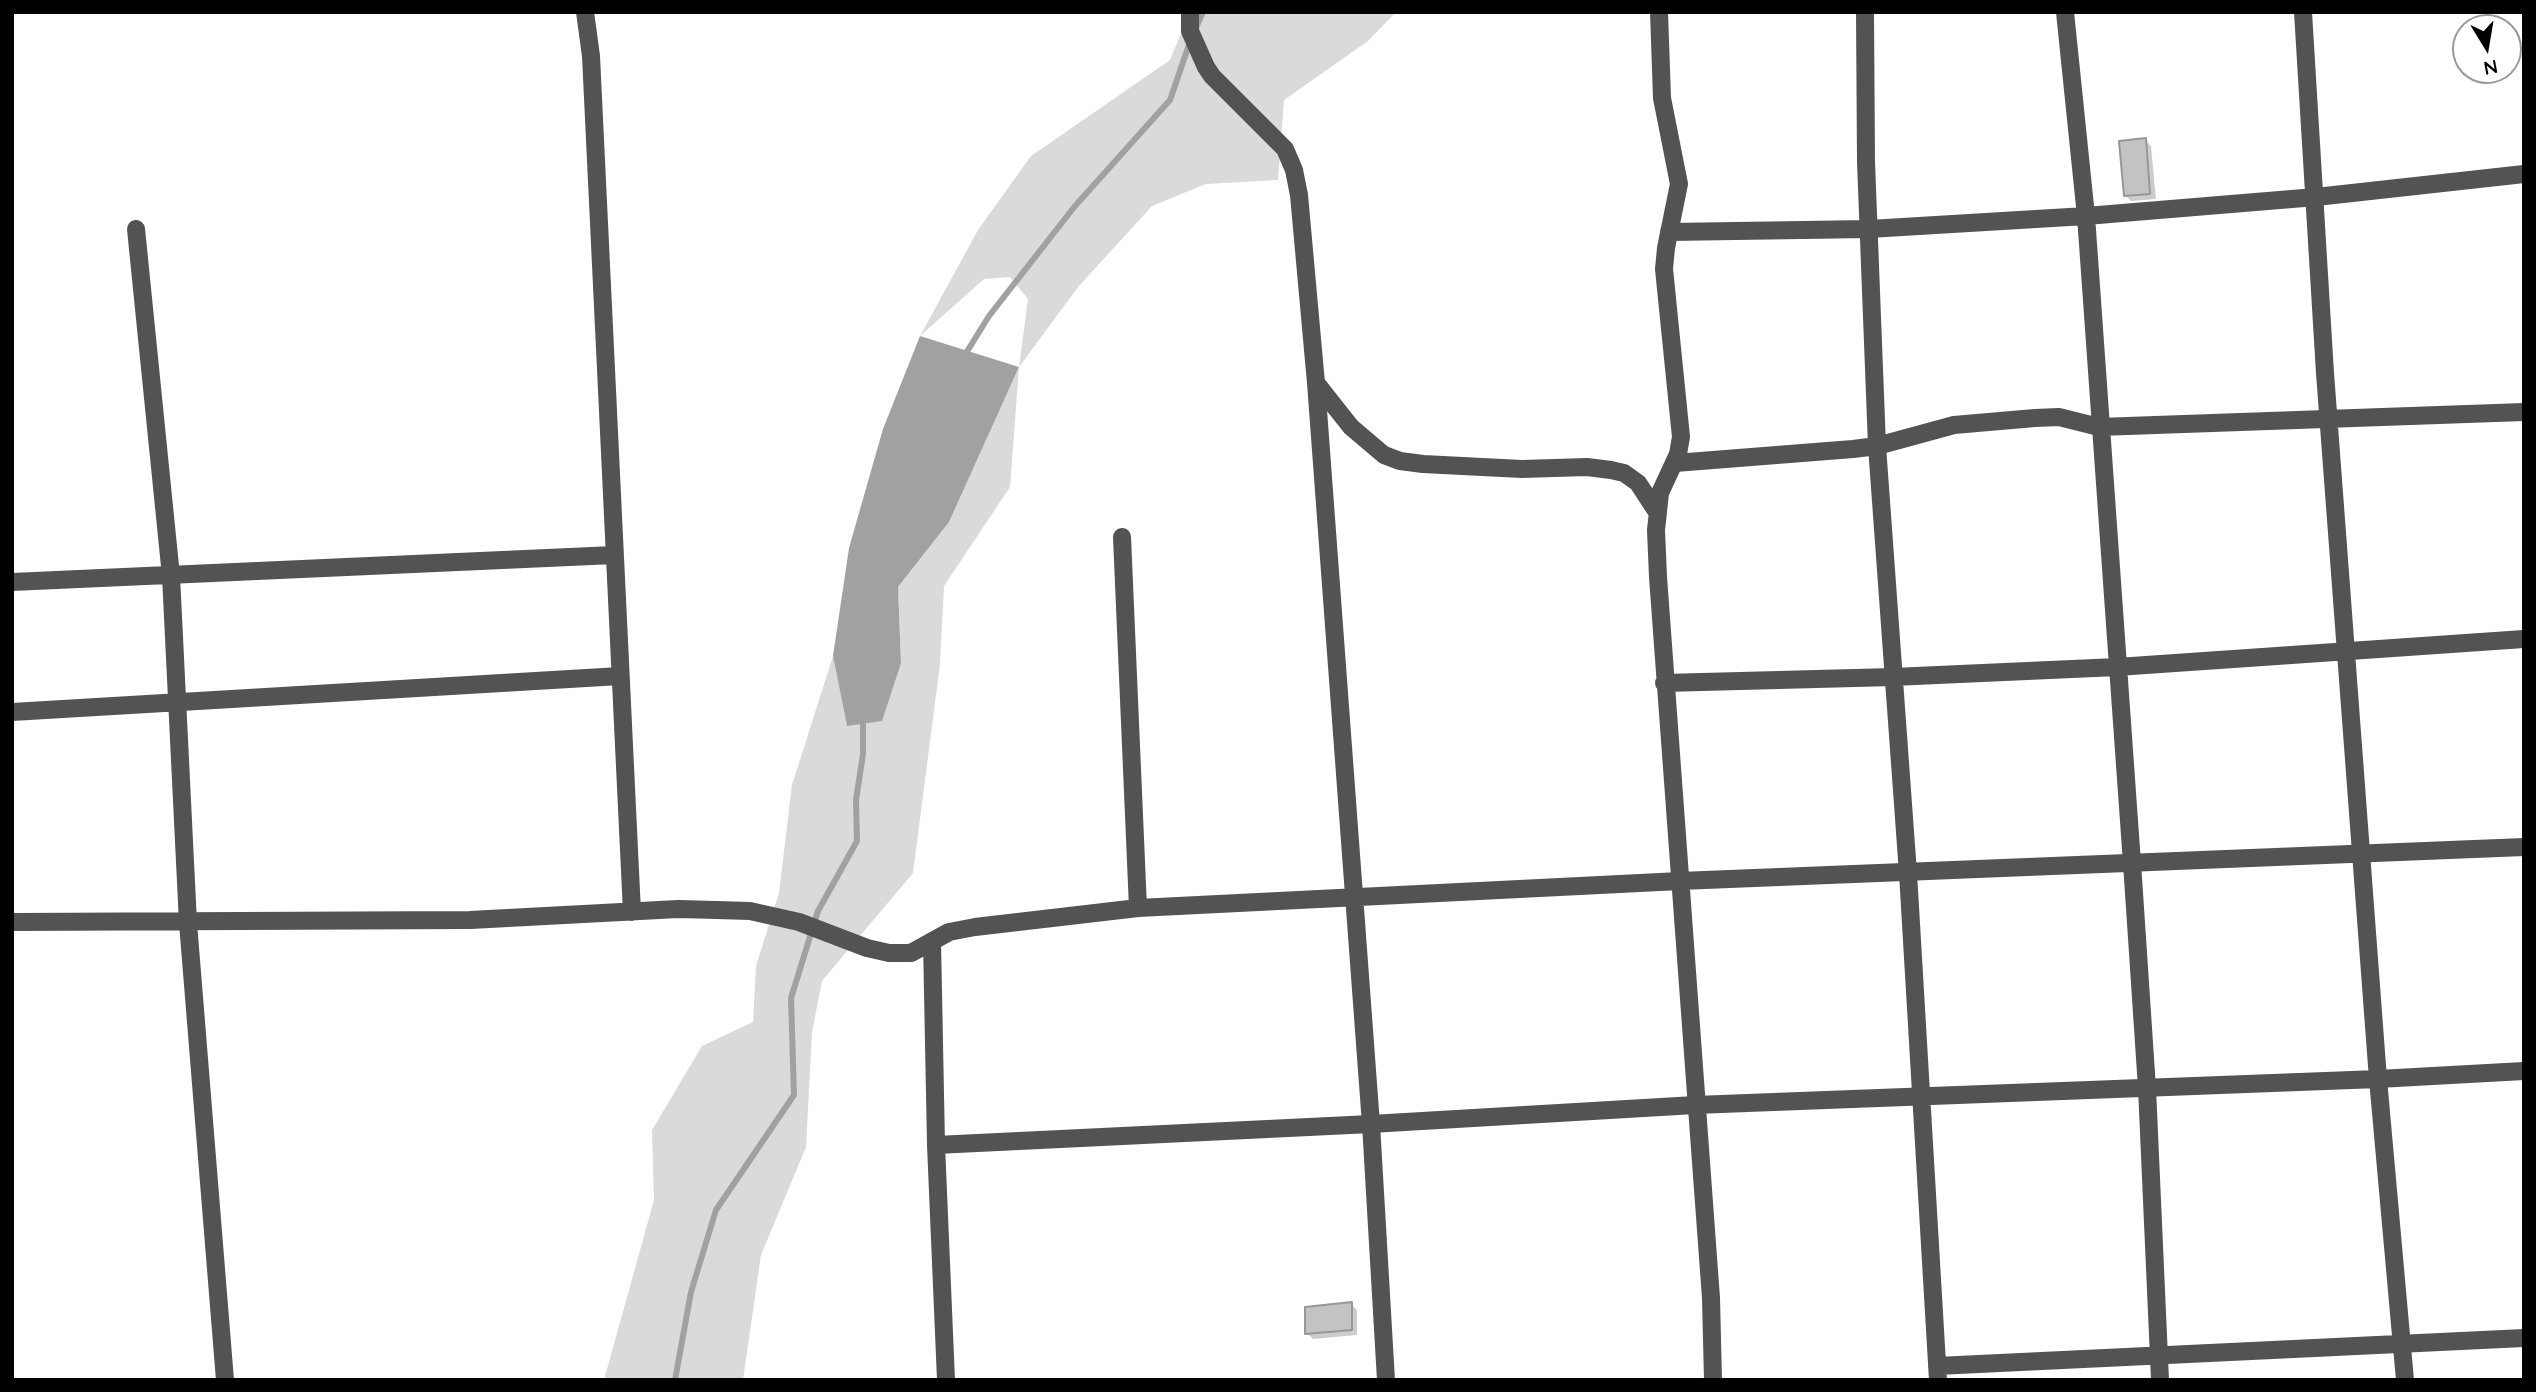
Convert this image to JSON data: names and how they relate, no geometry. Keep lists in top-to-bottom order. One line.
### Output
{"north":"bottom"}
